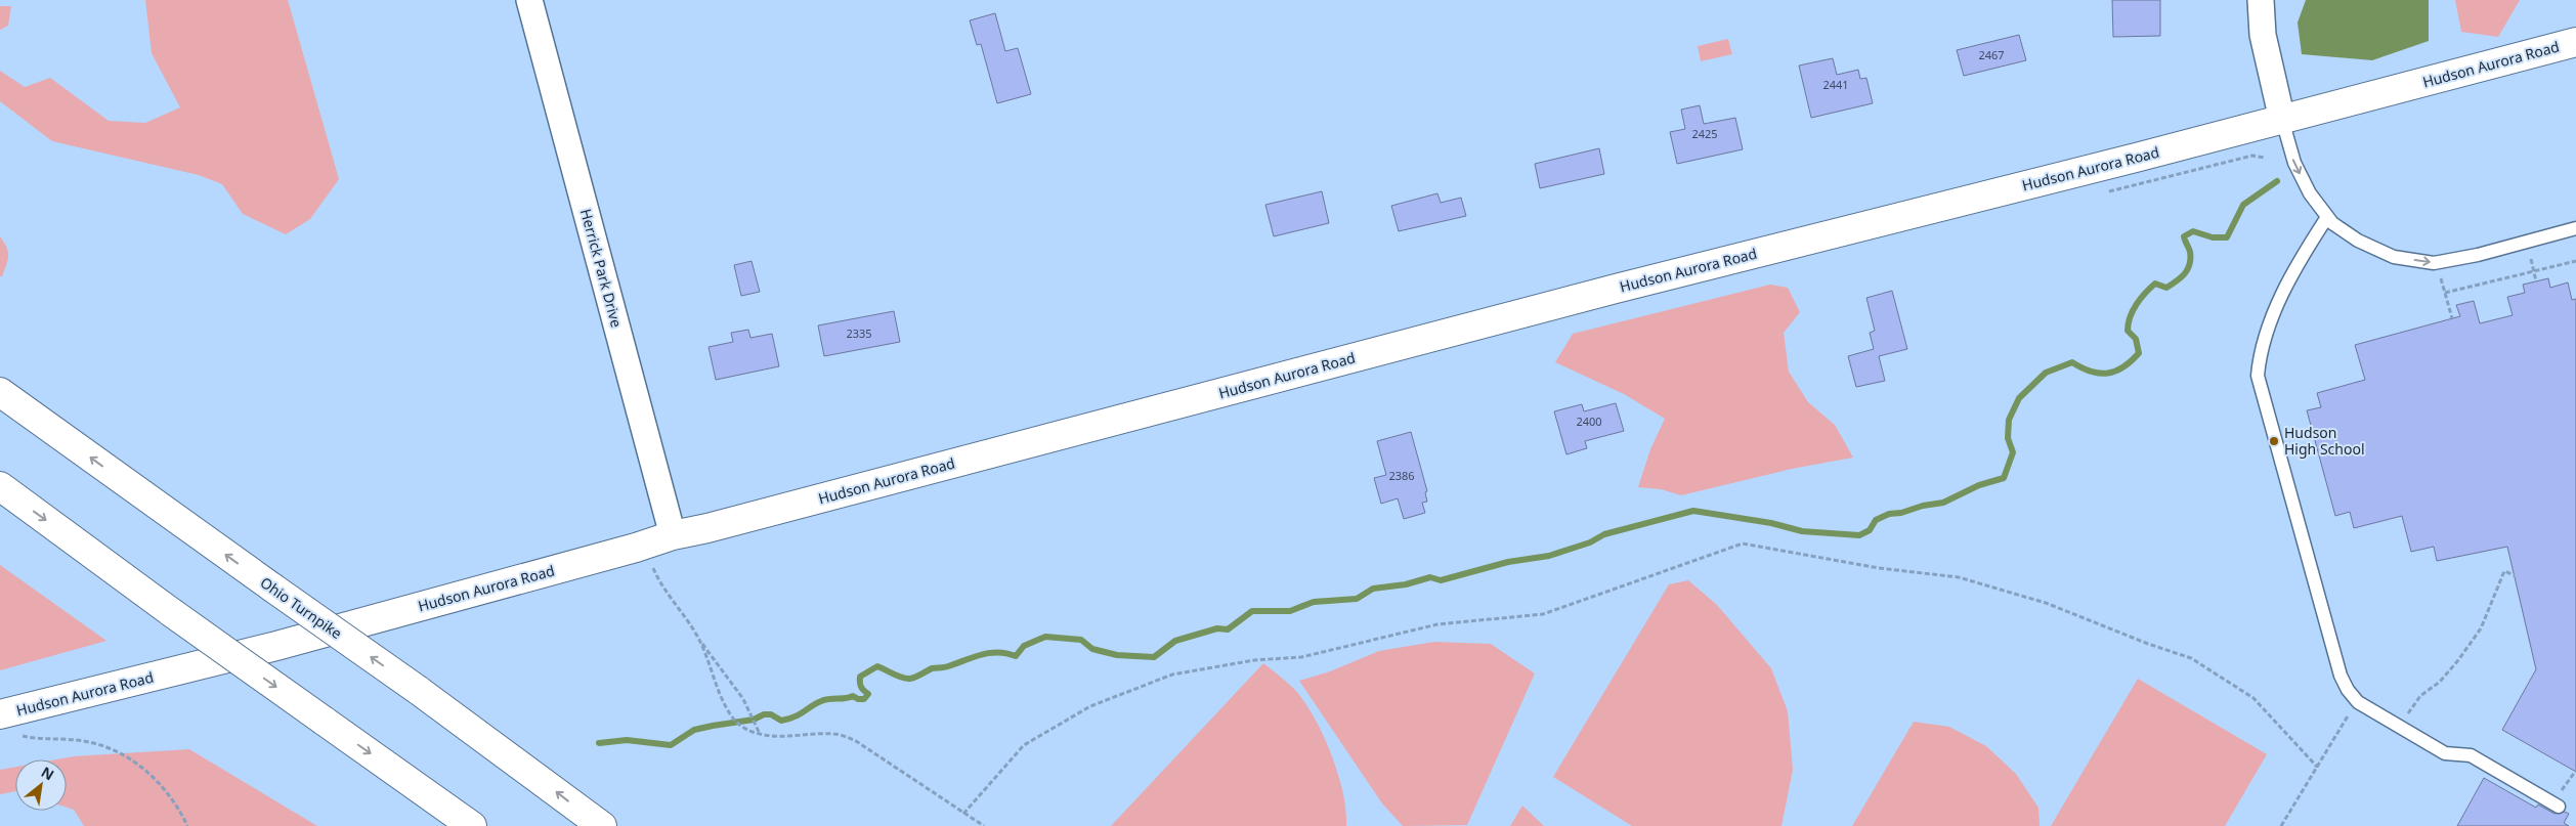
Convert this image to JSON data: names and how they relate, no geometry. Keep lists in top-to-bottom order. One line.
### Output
{"streets":{"main road":["Hudson Aurora Road","Ohio Turnpike"],"street":["Herrick Park Drive"]},"crossings":[["Hudson Aurora Road","Herrick Park Drive"]],"places":["Hudson High School"],"house_numbers":["2467","2441","2425","2335","2400","2386"],"north":"top right"}
